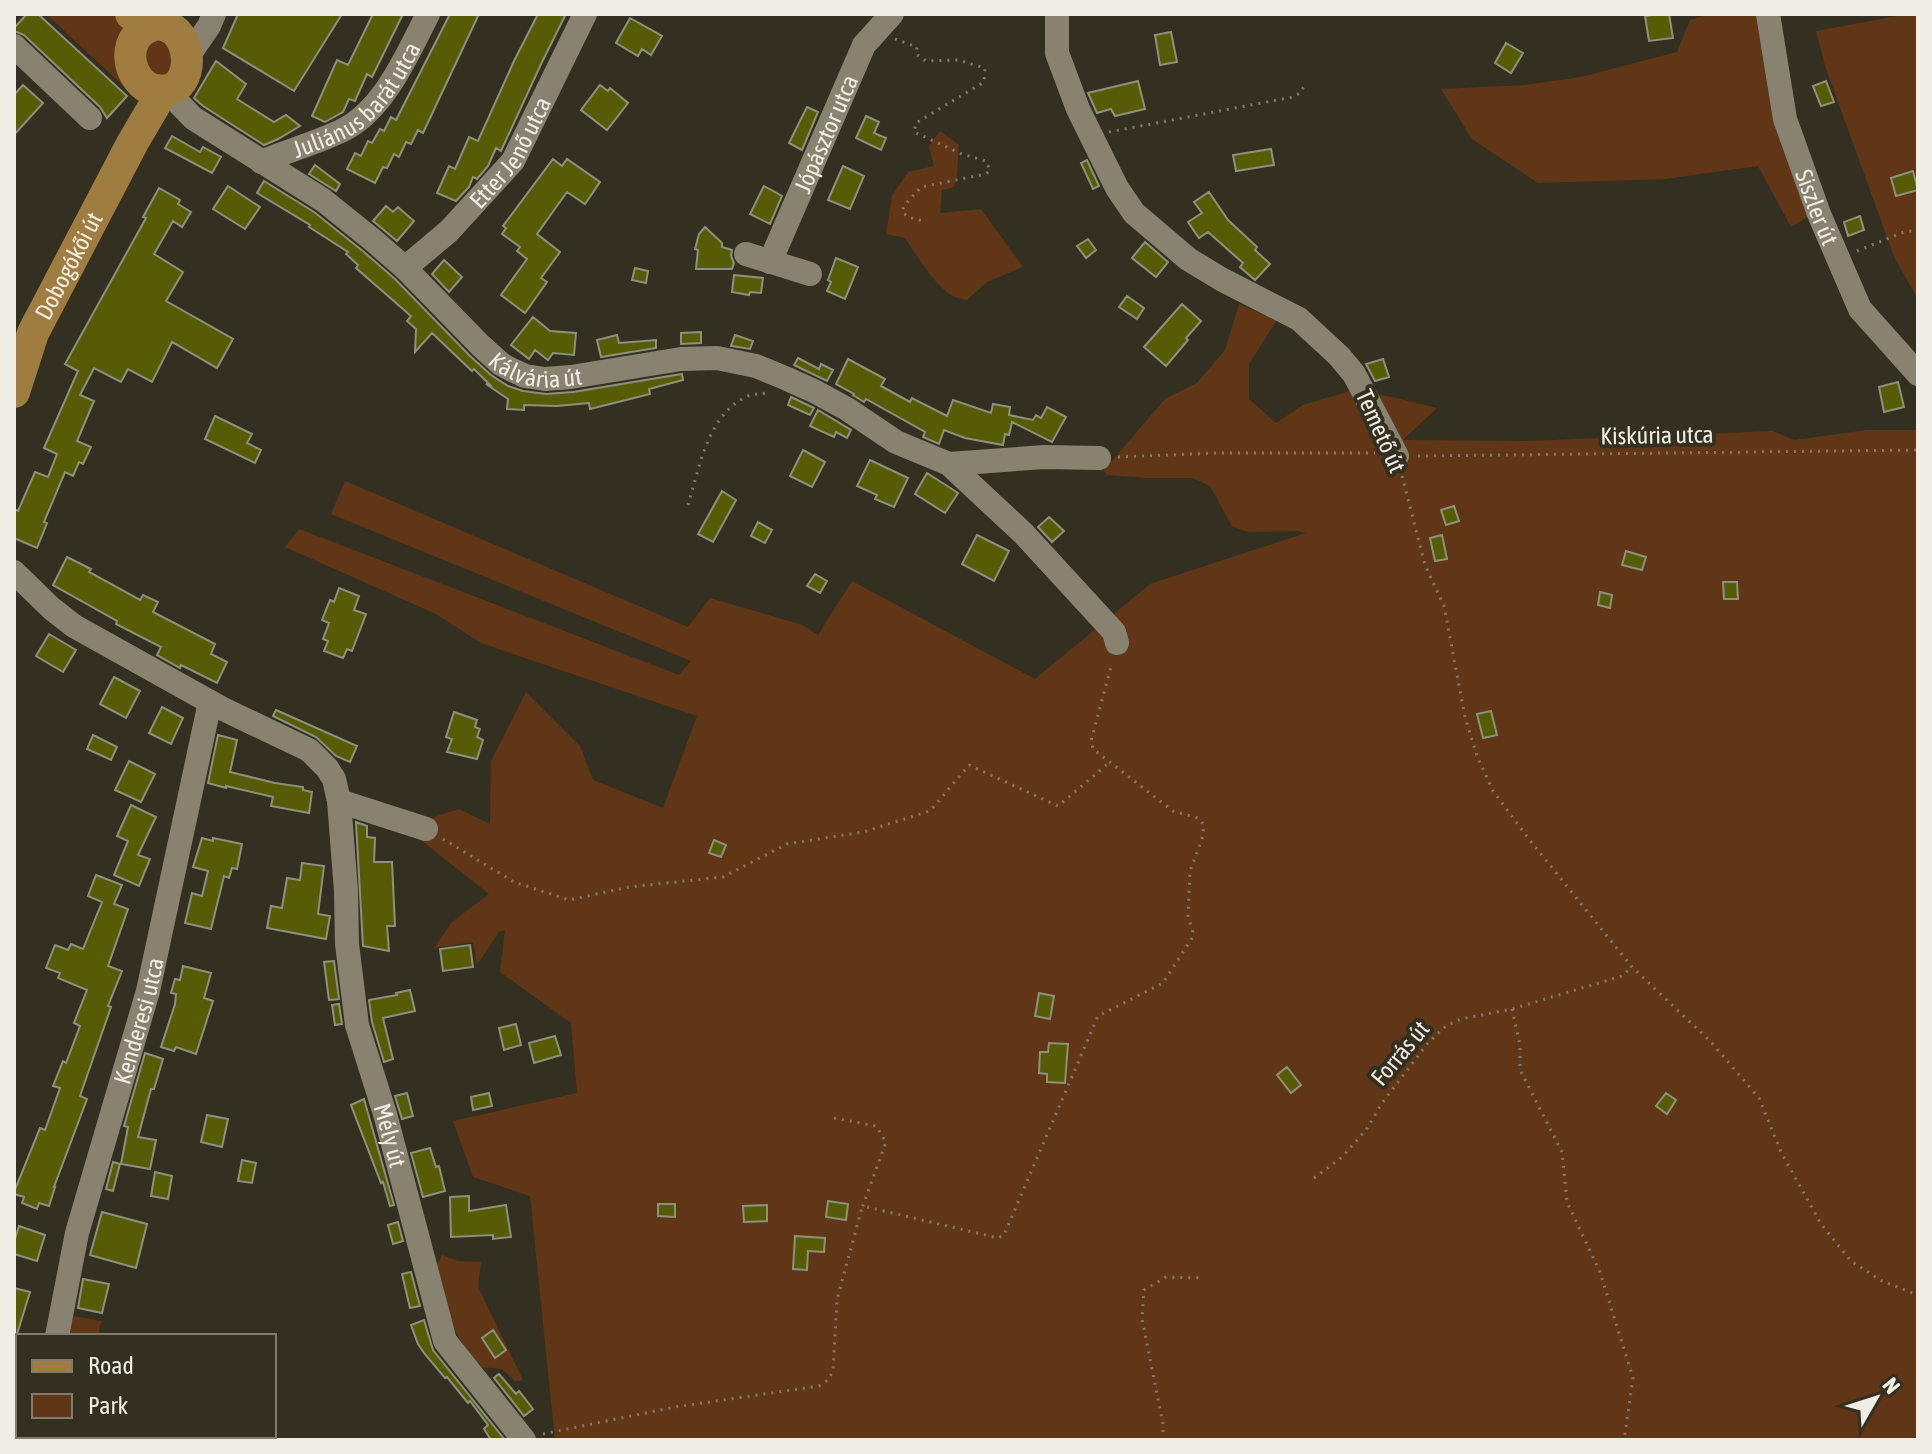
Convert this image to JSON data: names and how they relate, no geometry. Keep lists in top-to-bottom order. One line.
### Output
{"streets":{"main road":["Dobogókői út"],"street":["Juliánus barát utca","Jópásztor utca","Etter Jenő utca","Siszler út","Kálvária út","Temető út","Kenderesi utca","Mély út"],"path":["Kiskúria utca","Forrás út"]},"crossings":[["Juliánus barát utca","Kálvária út"],["Etter Jenő utca","Kálvária út"],["Dobogókői út","Kálvária út"],["Kálvária út","Kiskúria utca"],["Temető út","Kiskúria utca"],["Temető út","Forrás út"],["Kenderesi utca","Mély út"]],"legend":["Road","Park"],"north":"top right"}
